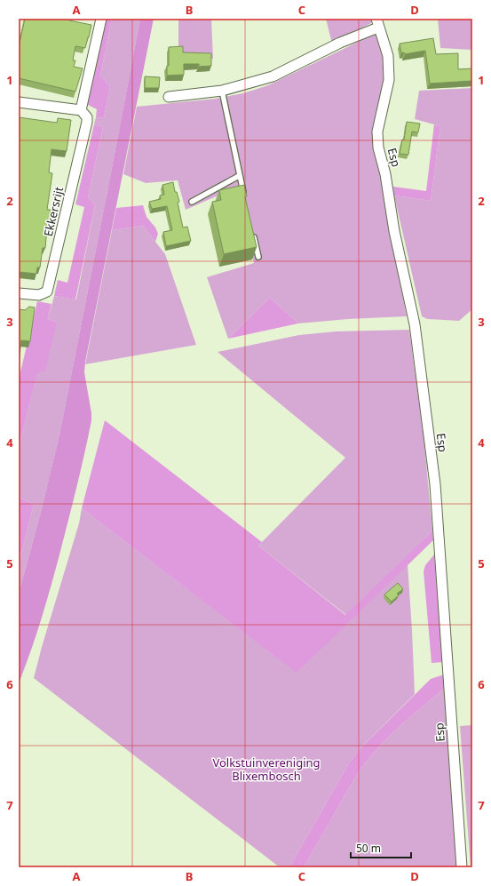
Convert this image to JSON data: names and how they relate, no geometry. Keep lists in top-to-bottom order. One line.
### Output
{"streets":{"street":["Esp","Ekkersrijt"]},"parks":["Volkstuinvereniging Blixembosch"],"scale_bar":"50 m","grid":{"columns":["A","B","C","D"],"rows":["1","2","3","4","5","6","7"]}}
